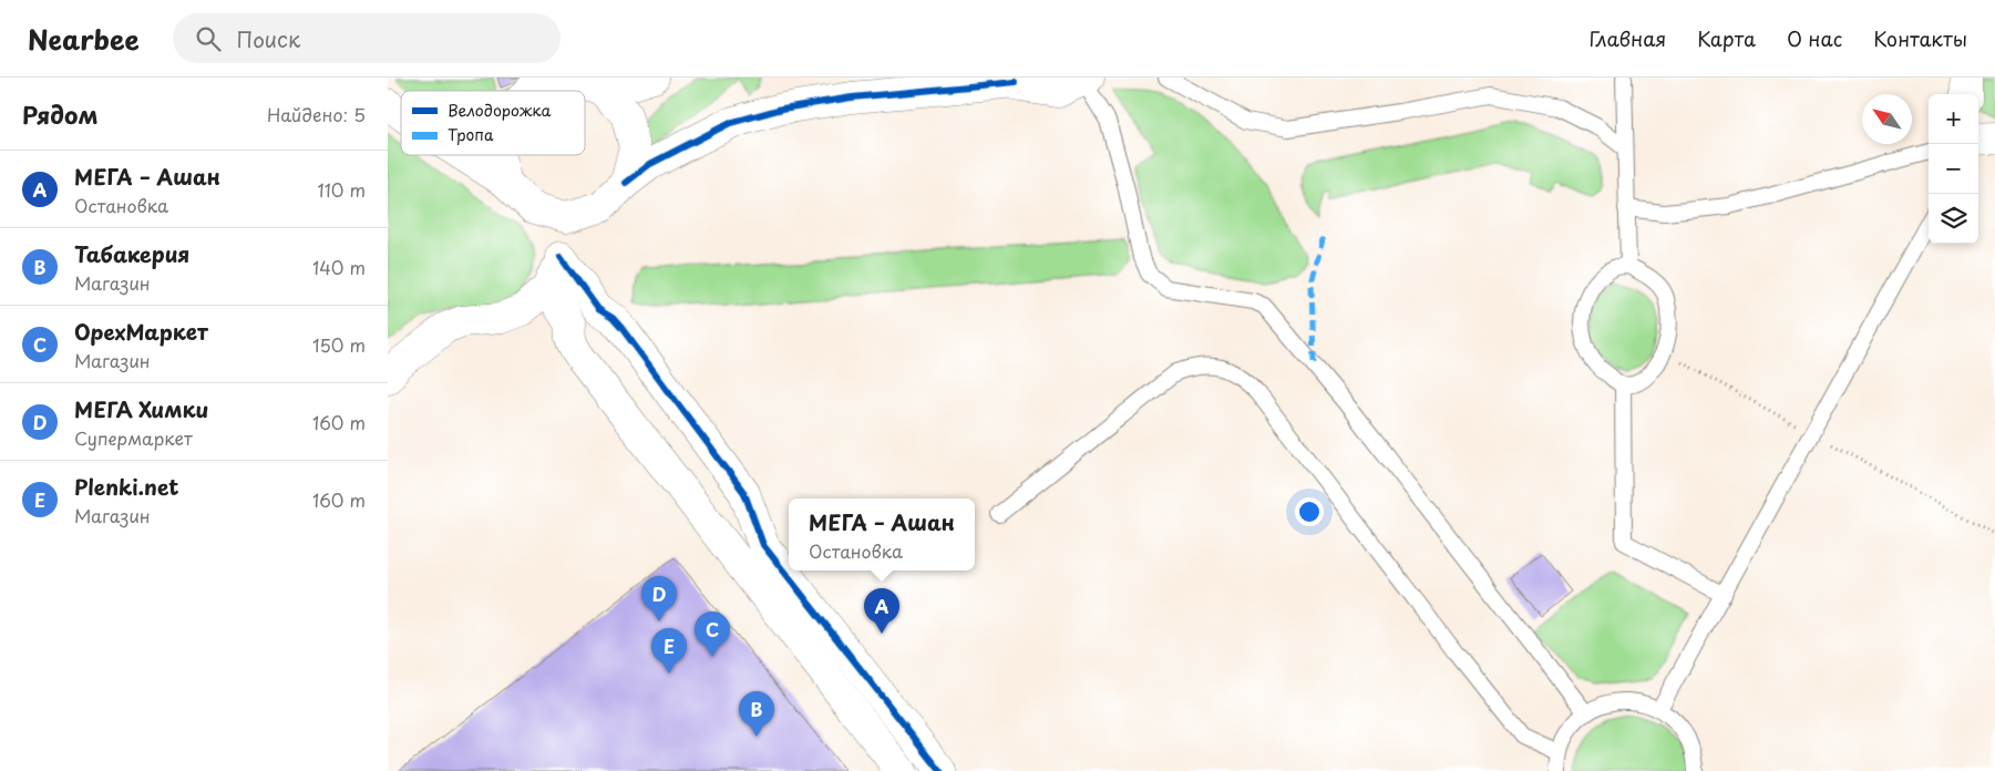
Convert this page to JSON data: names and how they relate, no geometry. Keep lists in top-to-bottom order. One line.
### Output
{"legend":["Велодорожка","Тропа"],"north":"top left","page":{"header":"Nearbee","search":"Поиск","nav":["Главная","Карта","О нас","Контакты"],"heading":["Рядом","Найдено: 5"],"map_buttons":["+","−"],"list":[{"mark":"A","name":"МЕГА – Ашан","note":"Остановка","value":"110 m"},{"mark":"B","name":"Табакерия","note":"Магазин","value":"140 m"},{"mark":"C","name":"ОрехМаркет","note":"Магазин","value":"150 m"},{"mark":"D","name":"МЕГА Химки","note":"Супермаркет","value":"160 m"},{"mark":"E","name":"Plenki.net","note":"Магазин","value":"160 m"}],"popup":["МЕГА – Ашан","Остановка"],"pins":["D","A","C","E","B"]}}
